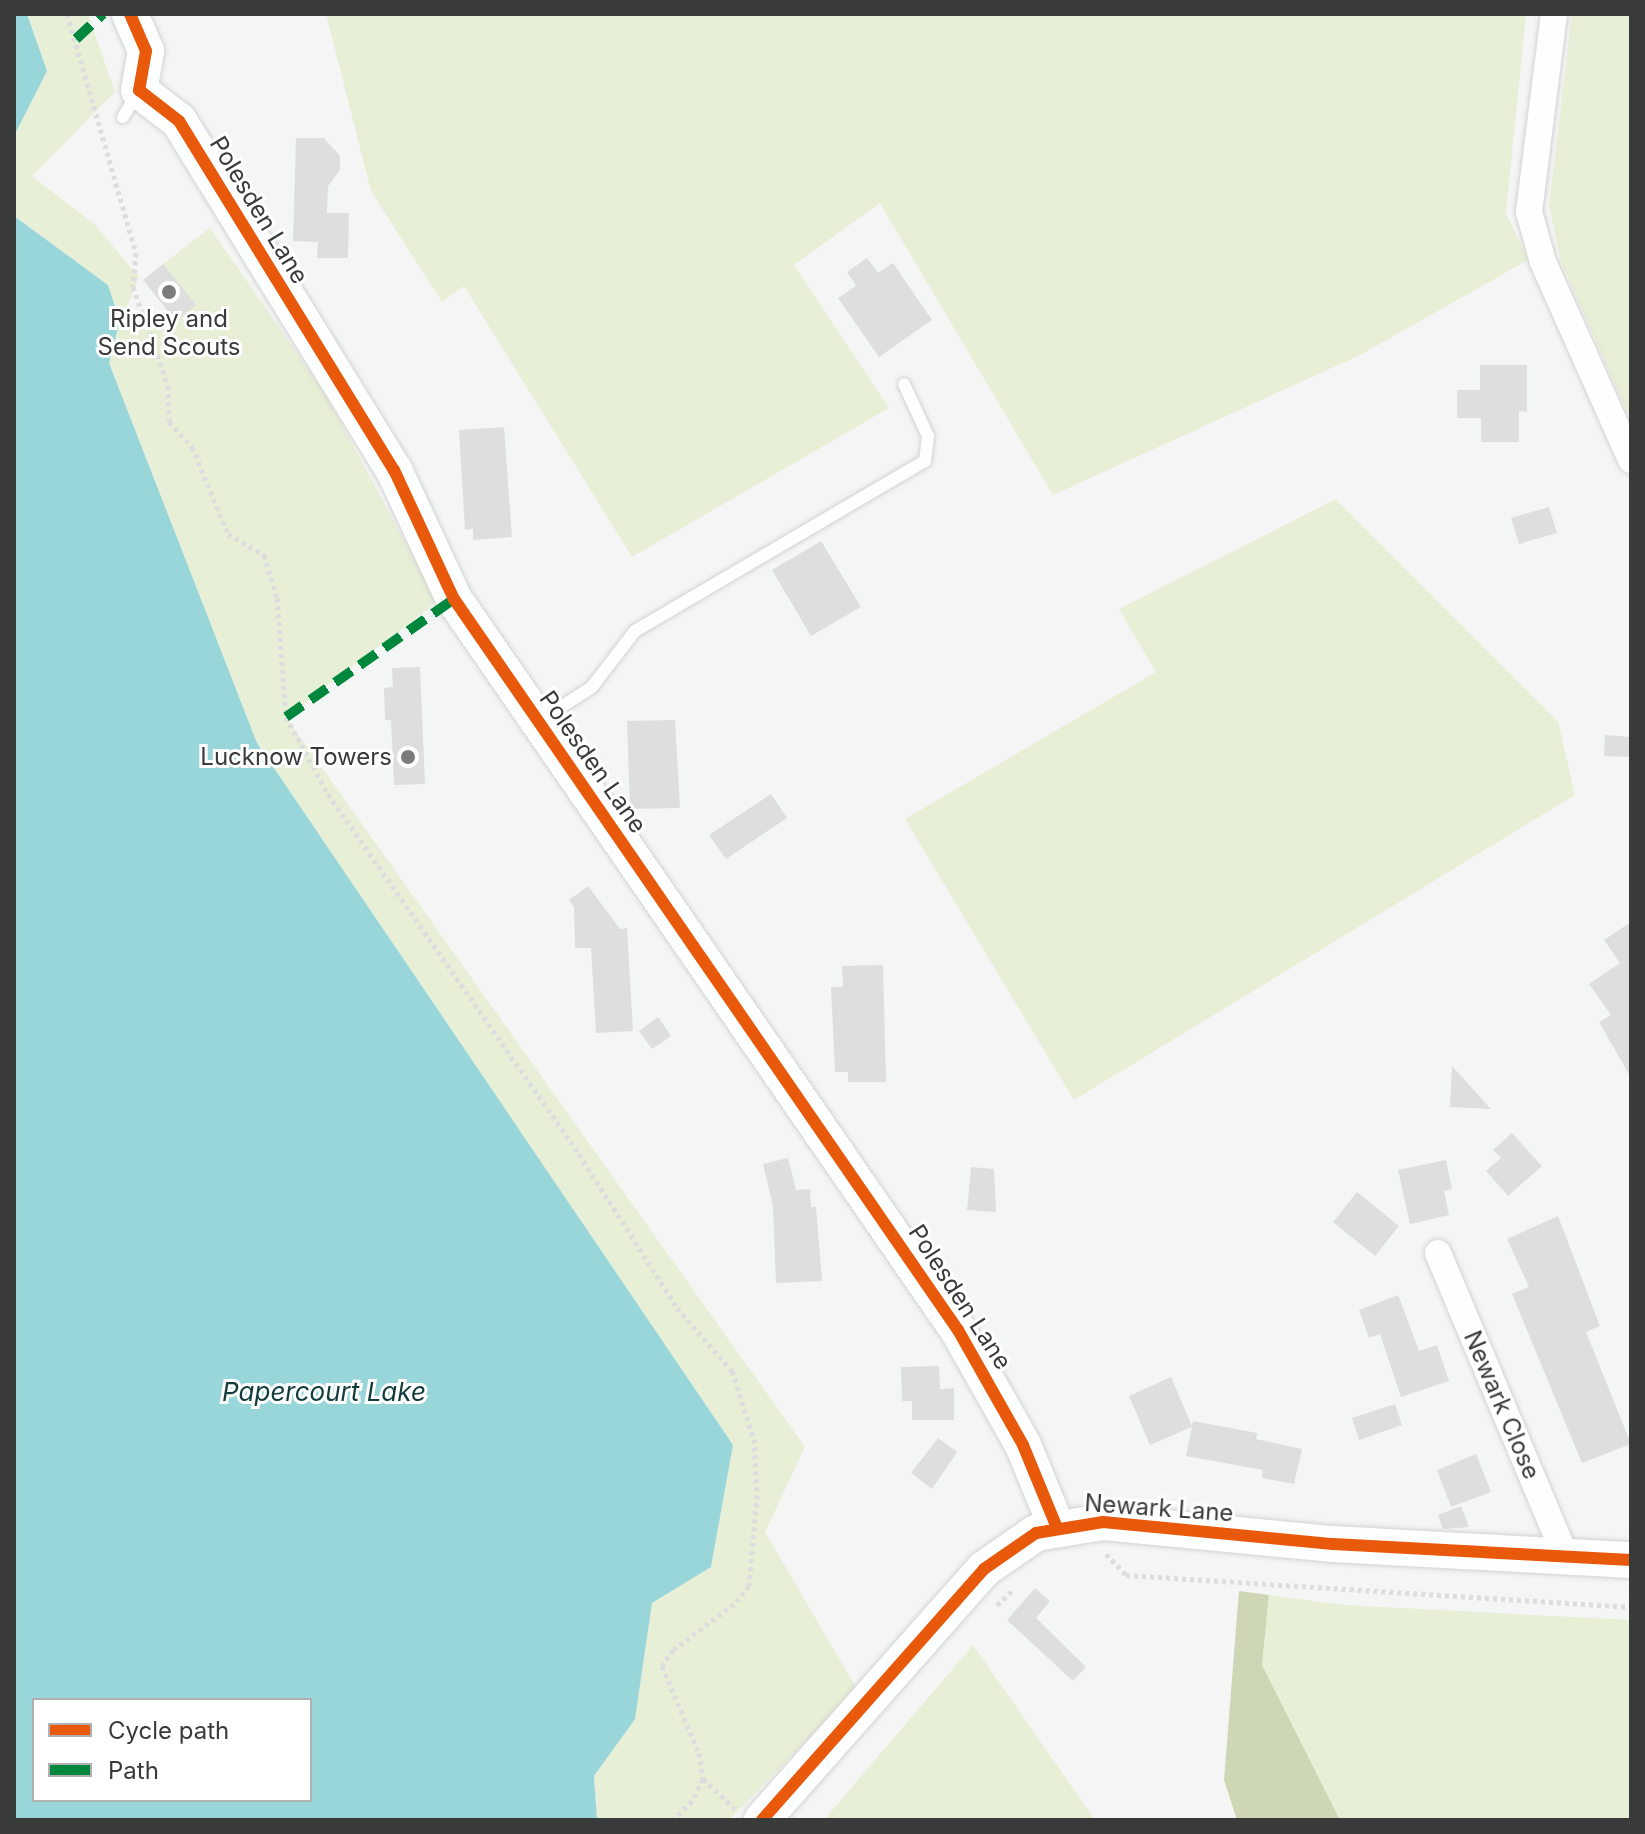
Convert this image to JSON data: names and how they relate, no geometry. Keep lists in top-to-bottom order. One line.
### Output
{"streets":{"street":["Polesden Lane","Newark Close","Newark Lane"]},"crossings":[["Polesden Lane","Newark Lane"],["Newark Close","Newark Lane"]],"water":["Papercourt Lake"],"places":["Ripley and Send Scouts","Lucknow Towers"],"legend":["Cycle path","Path"]}
